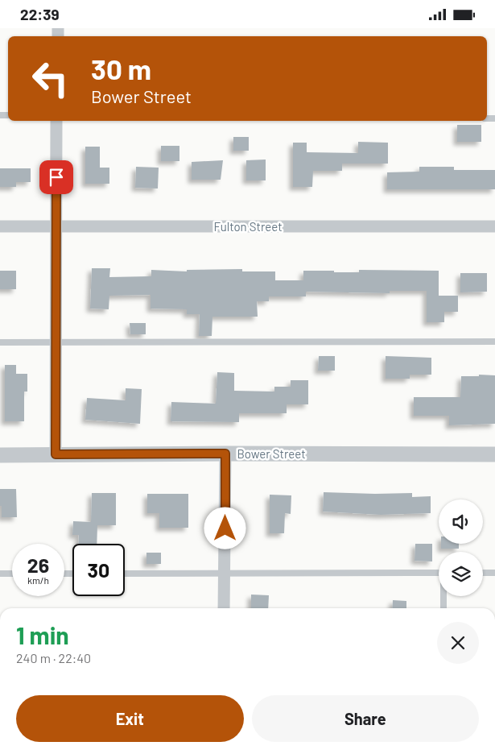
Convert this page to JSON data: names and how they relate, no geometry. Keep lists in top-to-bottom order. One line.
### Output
{"streets":{"street":["Fulton Street","Bower Street"]},"page":{"status":"22:39","turn":["30 m","Bower Street"],"speed":"26 km/h","limit":"30","heading":["1 min","240 m · 22:40"],"buttons":["Exit","Share"]}}
